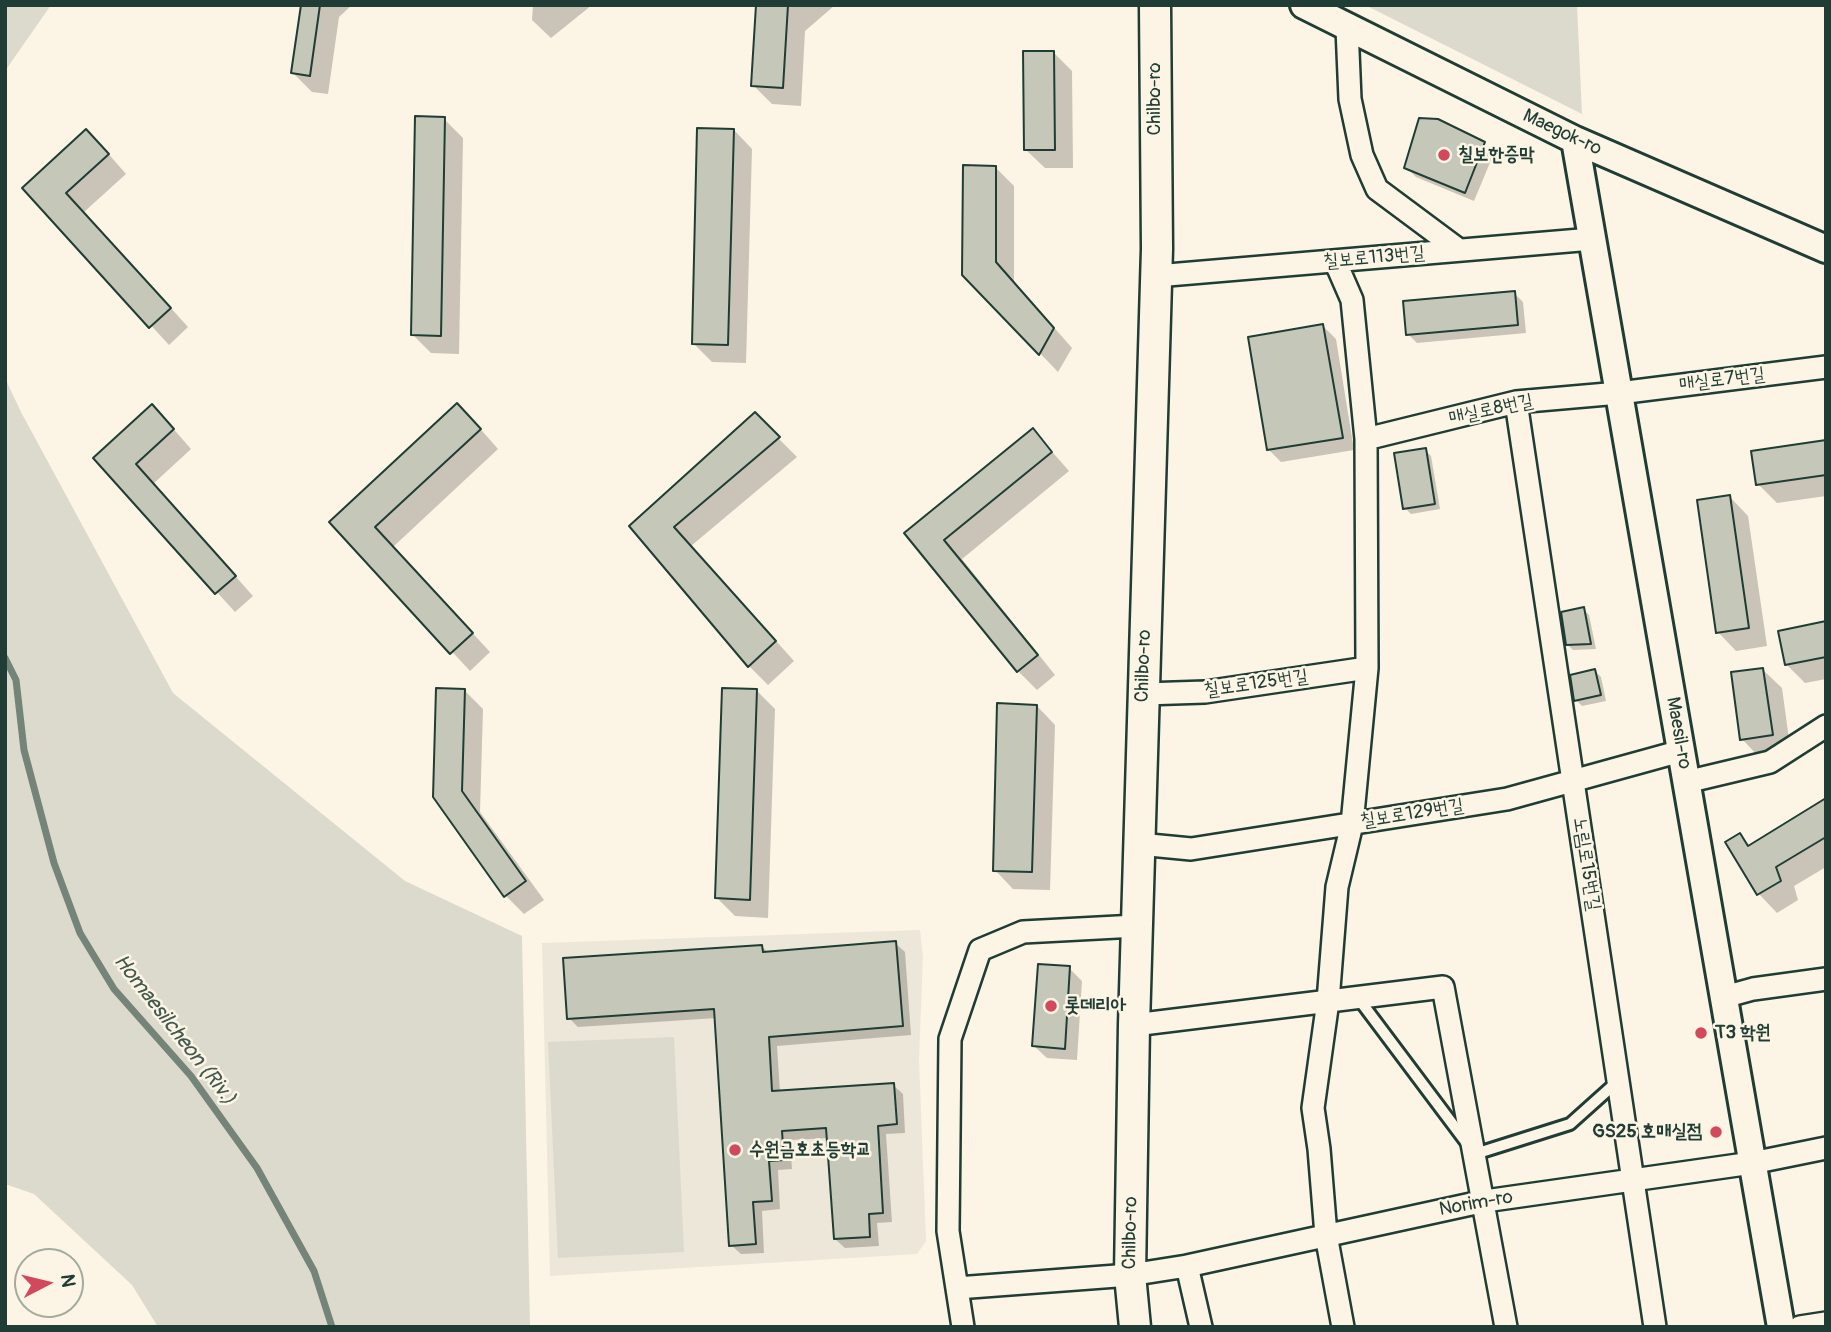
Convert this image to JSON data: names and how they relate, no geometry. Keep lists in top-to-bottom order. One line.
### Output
{"streets":{"main road":["Chilbo-ro"],"street":["Maegok-ro","칠보로113번길","매실로7번길","매실로8번길","칠보로125번길","Maesil-ro","칠보로129번길","노림로15번길","Norim-ro"]},"crossings":[["Chilbo-ro","칠보로113번길"],["Chilbo-ro","칠보로125번길"],["Chilbo-ro","칠보로129번길"],["Chilbo-ro","Norim-ro"],["Maegok-ro","Maesil-ro"],["칠보로113번길","Maesil-ro"],["매실로7번길","매실로8번길"],["매실로7번길","Maesil-ro"],["매실로8번길","Maesil-ro"],["매실로8번길","노림로15번길"],["Maesil-ro","칠보로129번길"],["Maesil-ro","Norim-ro"],["칠보로129번길","노림로15번길"],["노림로15번길","Norim-ro"]],"water":["Homaesilcheon (Riv.)"],"places":["칠보한증막","롯데리아","T3 학원","GS25 호매실점","수원금호초등학교"],"north":"right"}
